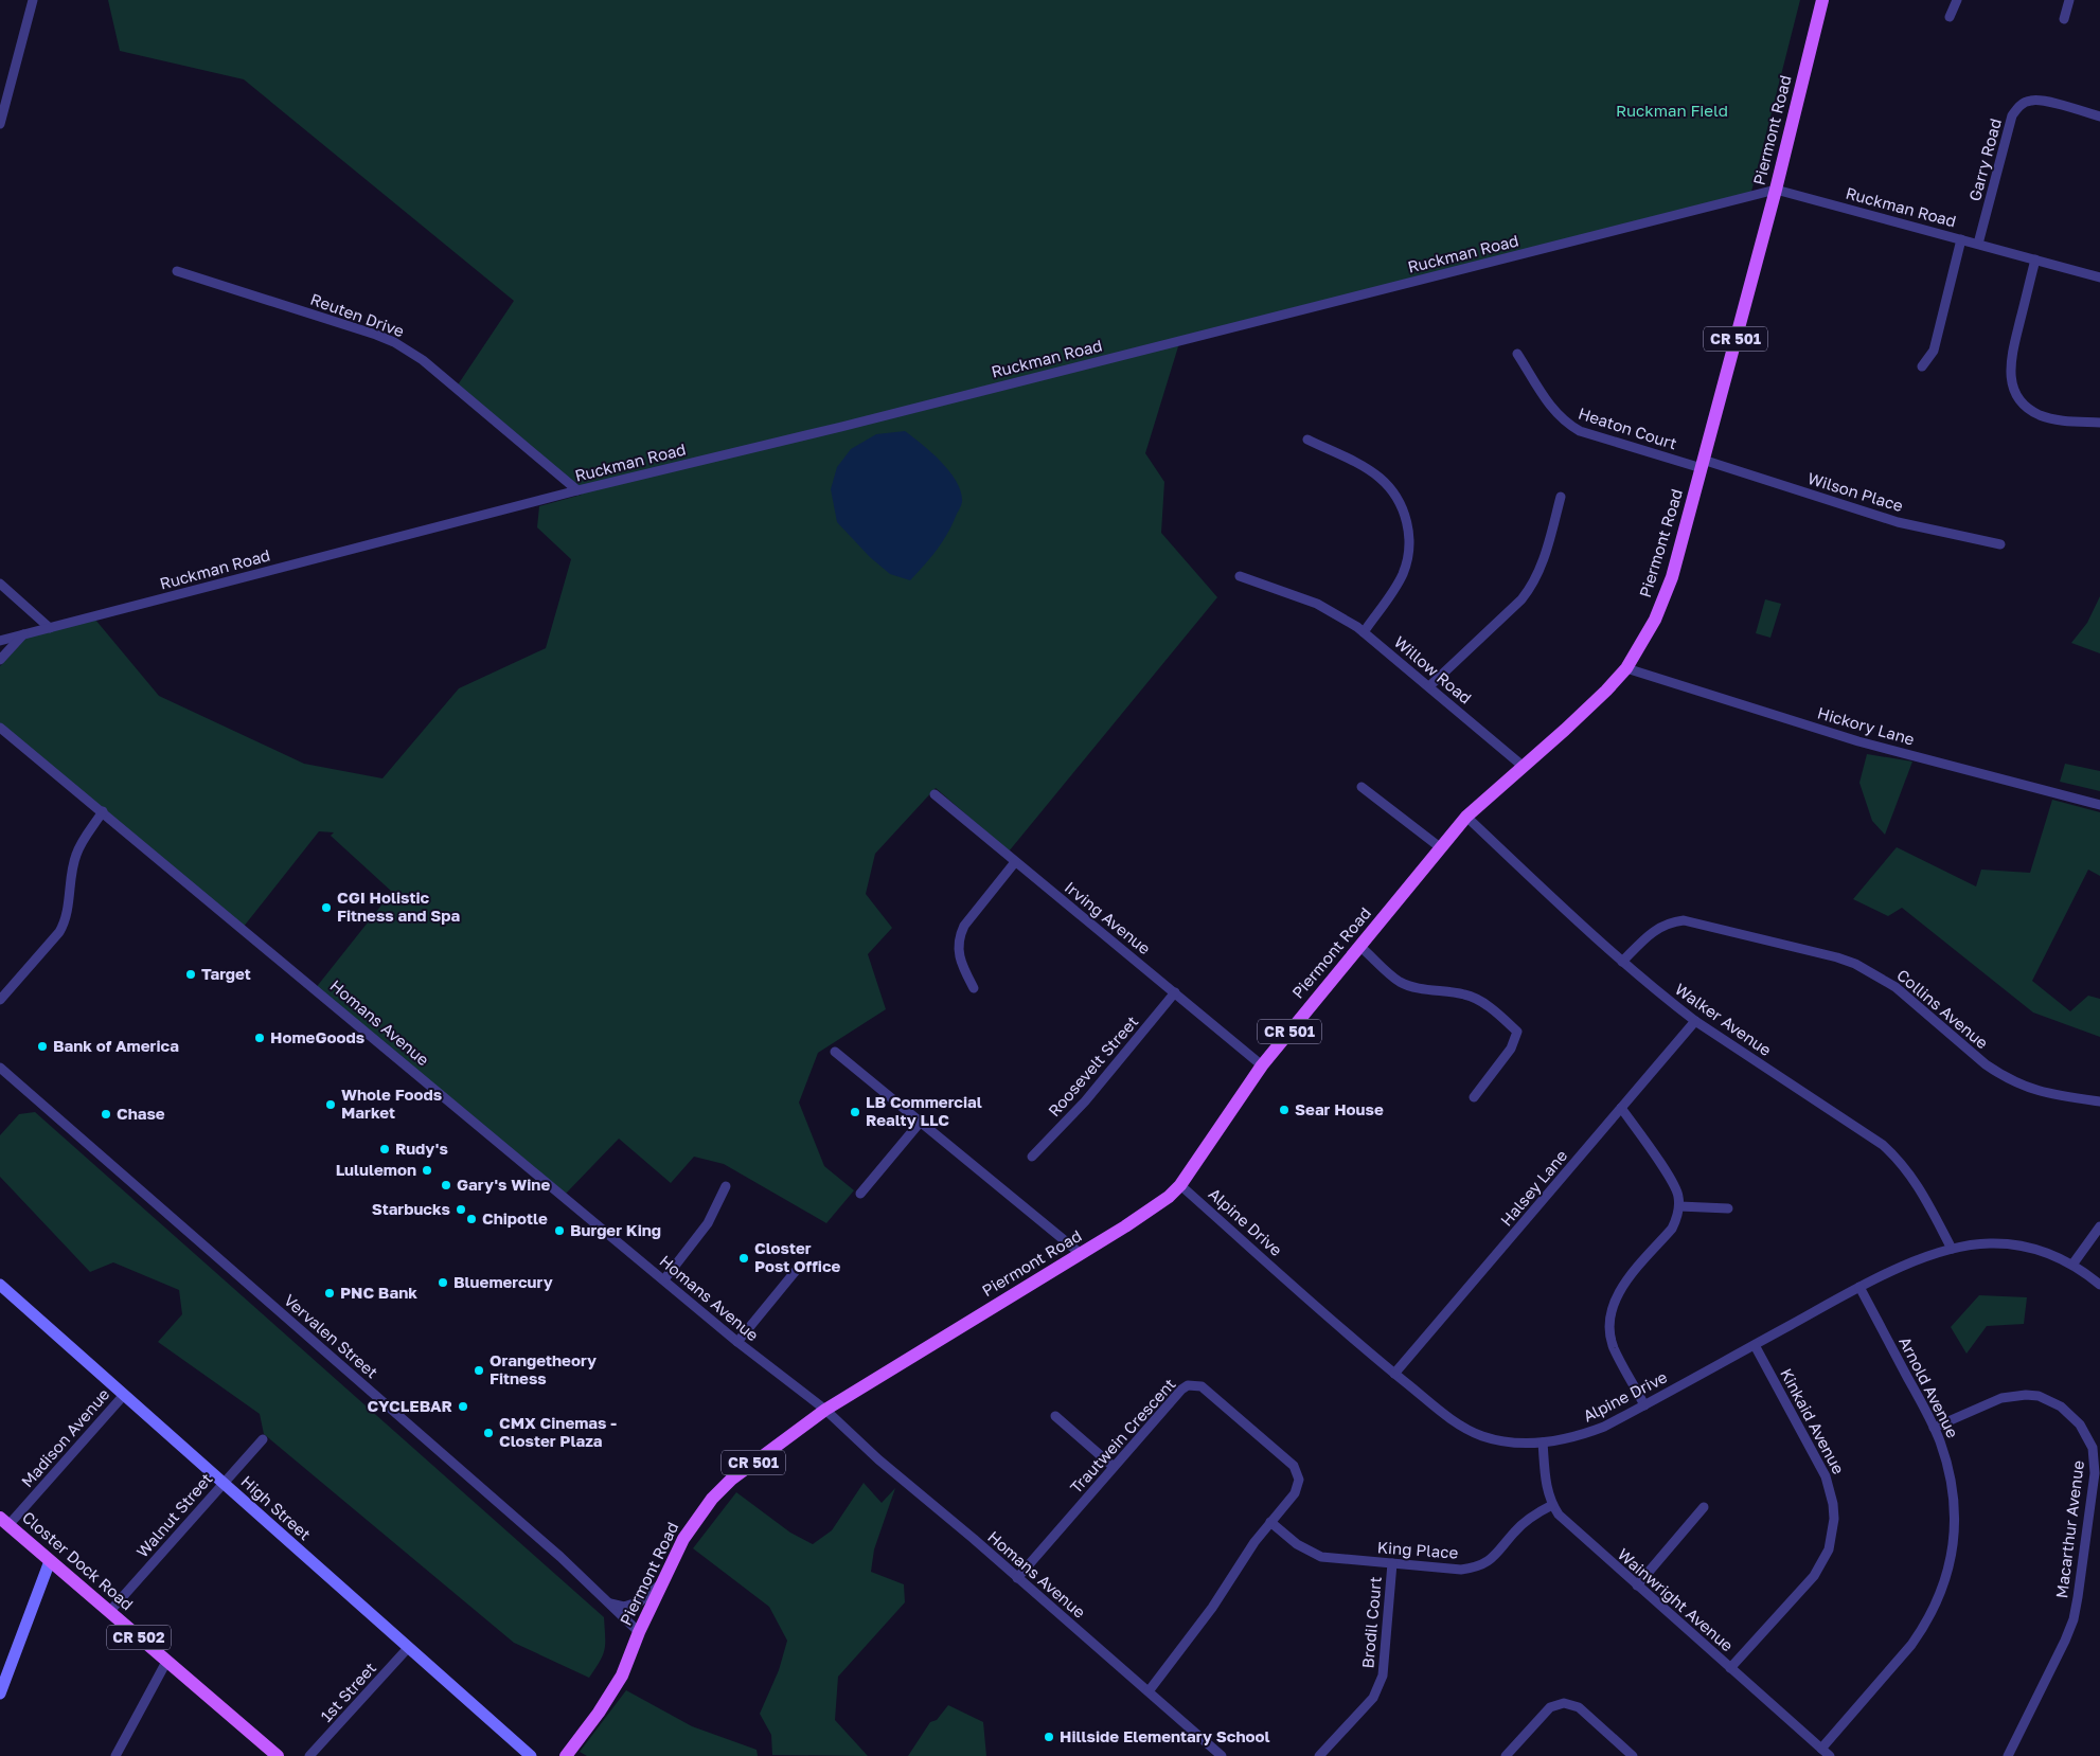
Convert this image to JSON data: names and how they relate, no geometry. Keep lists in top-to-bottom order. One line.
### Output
{"streets":{"main road":["Piermont Road","CR 501","Closter Dock Road","CR 502"],"street":["Garry Road","Ruckman Road","Reuten Drive","Heaton Court","Wilson Place","Willow Road","Hickory Lane","Irving Avenue","Collins Avenue","Walker Avenue","Homans Avenue","Roosevelt Street","Halsey Lane","Alpine Drive","Vervalen Street","Arnold Avenue","Kinkaid Avenue","Trautwein Crescent","Madison Avenue","High Street","Walnut Street","Macarthur Avenue","King Place","Wainwright Avenue","Brodil Court","1st Street"]},"crossings":[["Piermont Road","Ruckman Road"],["Piermont Road","Heaton Court"],["Piermont Road","Wilson Place"],["Piermont Road","Willow Road"],["Piermont Road","Hickory Lane"],["Piermont Road","Irving Avenue"],["Piermont Road","Walker Avenue"],["Piermont Road","Homans Avenue"],["Piermont Road","Alpine Drive"],["Piermont Road","Vervalen Street"],["Garry Road","Ruckman Road"],["Ruckman Road","Reuten Drive"],["Heaton Court","Wilson Place"],["Irving Avenue","Roosevelt Street"],["Collins Avenue","Walker Avenue"],["Walker Avenue","Halsey Lane"],["Walker Avenue","Alpine Drive"],["Homans Avenue","Trautwein Crescent"],["Halsey Lane","Alpine Drive"],["Alpine Drive","Arnold Avenue"],["Alpine Drive","Kinkaid Avenue"],["Alpine Drive","Wainwright Avenue"],["Arnold Avenue","Macarthur Avenue"],["Arnold Avenue","Wainwright Avenue"],["Kinkaid Avenue","Wainwright Avenue"],["Trautwein Crescent","King Place"],["Madison Avenue","High Street"],["Madison Avenue","Closter Dock Road"],["High Street","Walnut Street"],["High Street","1st Street"],["Walnut Street","Closter Dock Road"],["King Place","Wainwright Avenue"],["King Place","Brodil Court"]],"parks":["Ruckman Field"],"places":["CGI Holistic Fitness and Spa","Target","HomeGoods","Bank of America","Whole Foods Market","Sear House","LB Commercial Realty LLC","Chase","Rudy's","Lululemon","Gary's Wine","Starbucks","Chipotle","Burger King","Closter Post Office","Bluemercury","PNC Bank","Orangetheory Fitness","CYCLEBAR","CMX Cinemas - Closter Plaza","Hillside Elementary School"]}
